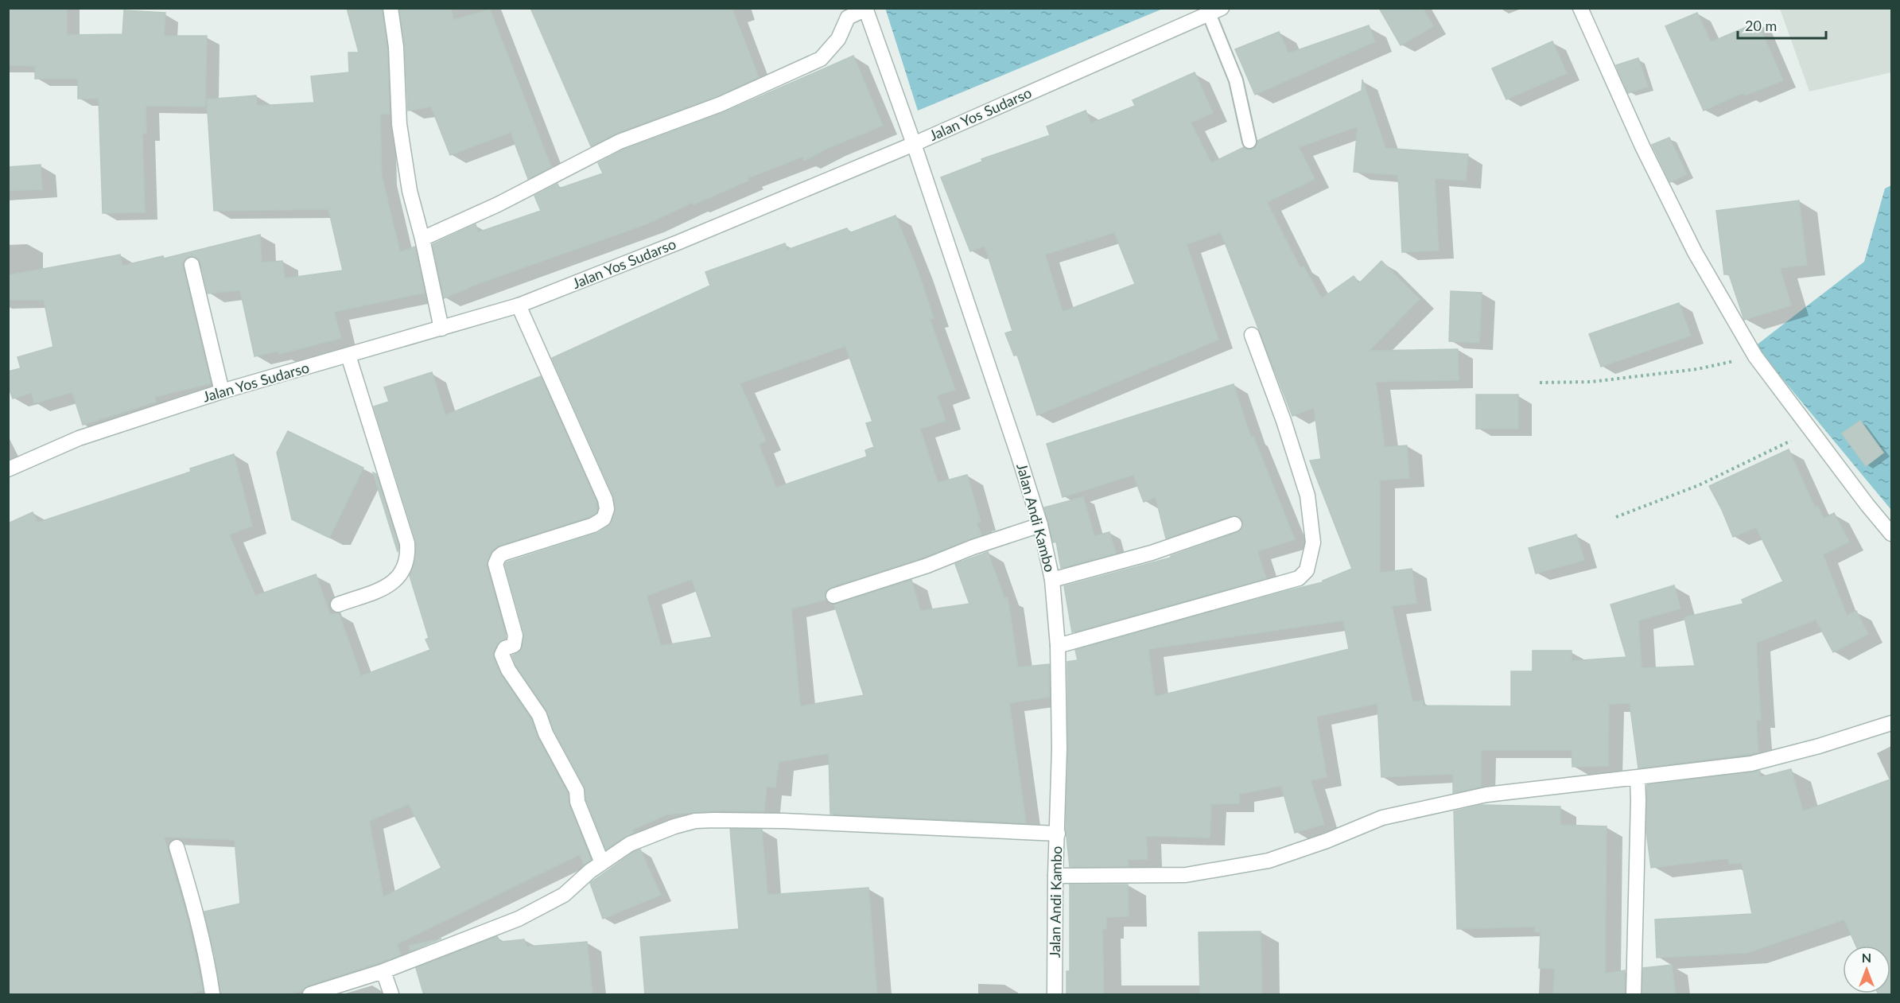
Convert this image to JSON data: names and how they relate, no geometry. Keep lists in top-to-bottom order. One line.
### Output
{"streets":{"street":["Jalan Yos Sudarso","Jalan Andi Kambo"]},"crossings":[["Jalan Yos Sudarso","Jalan Andi Kambo"]],"scale_bar":"20 m","north":"top"}
